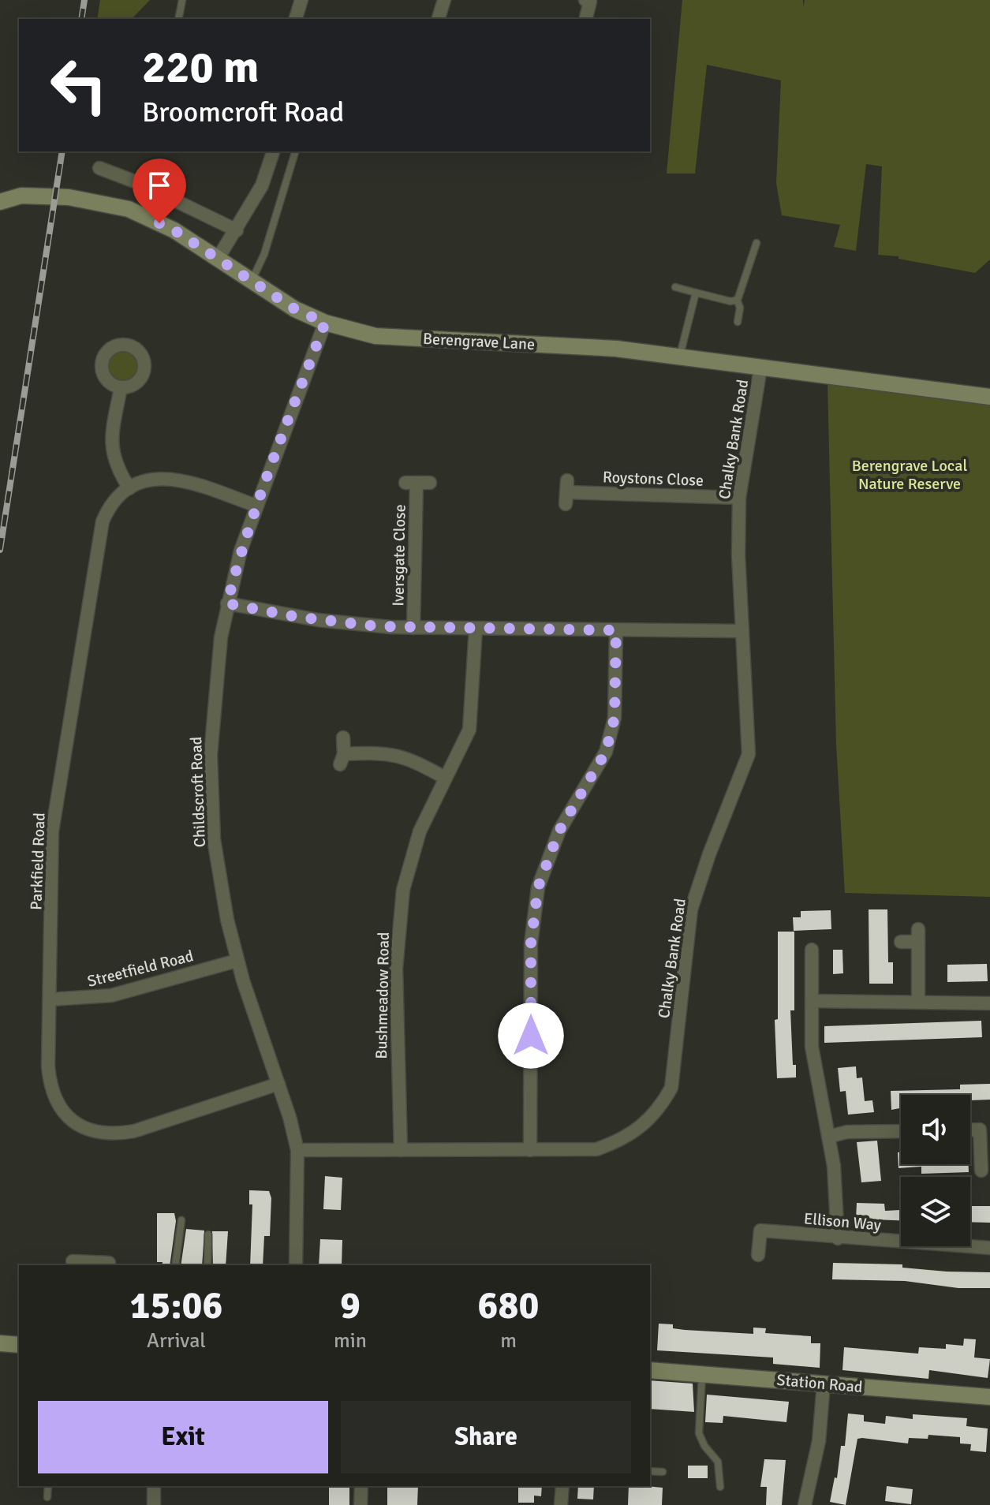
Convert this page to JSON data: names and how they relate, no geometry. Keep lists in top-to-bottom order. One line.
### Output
{"streets":{"street":["Berengrave Lane","Chalky Bank Road","Roystons Close","Iversgate Close","Childscroft Road","Parkfield Road","Streetfield Road","Bushmeadow Road","Ellison Way","Station Road"]},"crossings":[["Berengrave Lane","Chalky Bank Road"],["Berengrave Lane","Childscroft Road"],["Chalky Bank Road","Roystons Close"],["Chalky Bank Road","Childscroft Road"],["Chalky Bank Road","Bushmeadow Road"],["Childscroft Road","Parkfield Road"],["Childscroft Road","Streetfield Road"],["Parkfield Road","Streetfield Road"]],"parks":["Berengrave Local Nature Reserve"],"page":{"turn":["220 m","Broomcroft Road"],"eta":["15:06","Arrival","9","min","680","m"],"buttons":["Exit","Share"]}}
